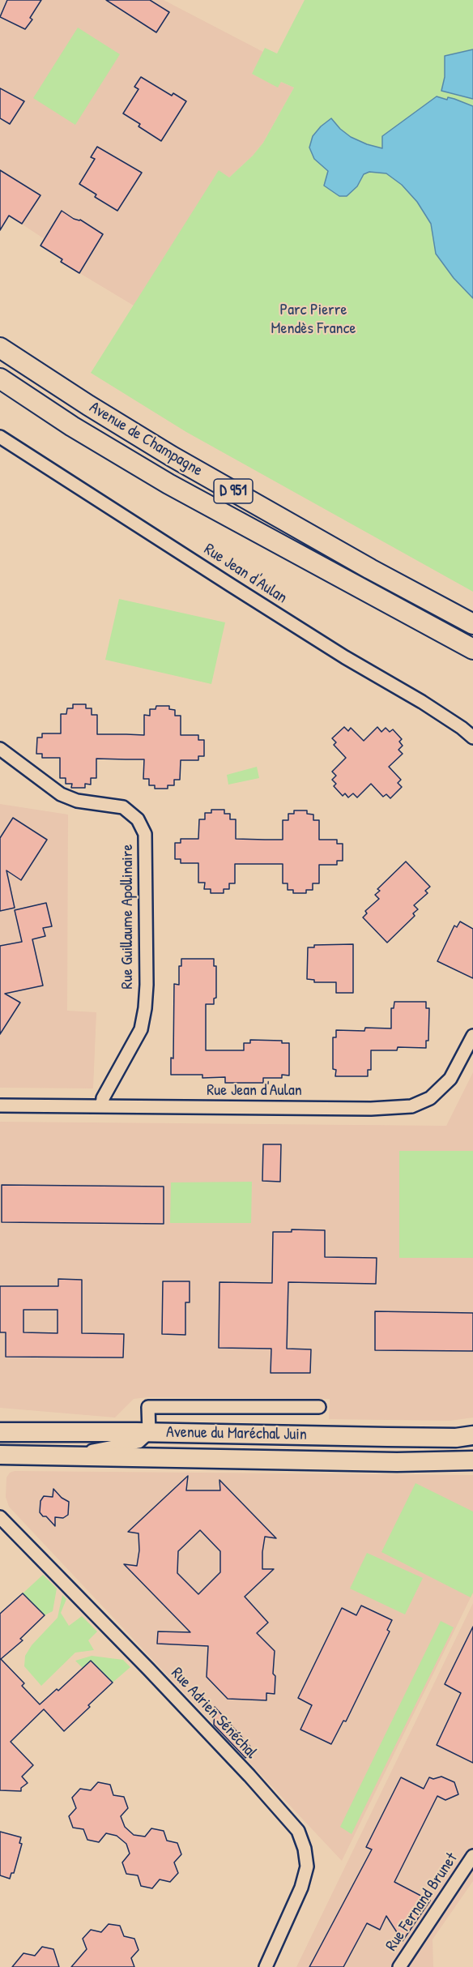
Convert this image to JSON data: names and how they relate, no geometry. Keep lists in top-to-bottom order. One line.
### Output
{"streets":{"main road":["Avenue de Champagne","D 951","Avenue du Maréchal Juin"],"street":["Rue Jean d'Aulan","Rue Guillaume Apollinaire","Rue Adrien Sénéchal","Rue Fernand Brunet"]},"crossings":[["Rue Jean d'Aulan","Rue Guillaume Apollinaire"]],"parks":["Parc Pierre Mendès France"]}
